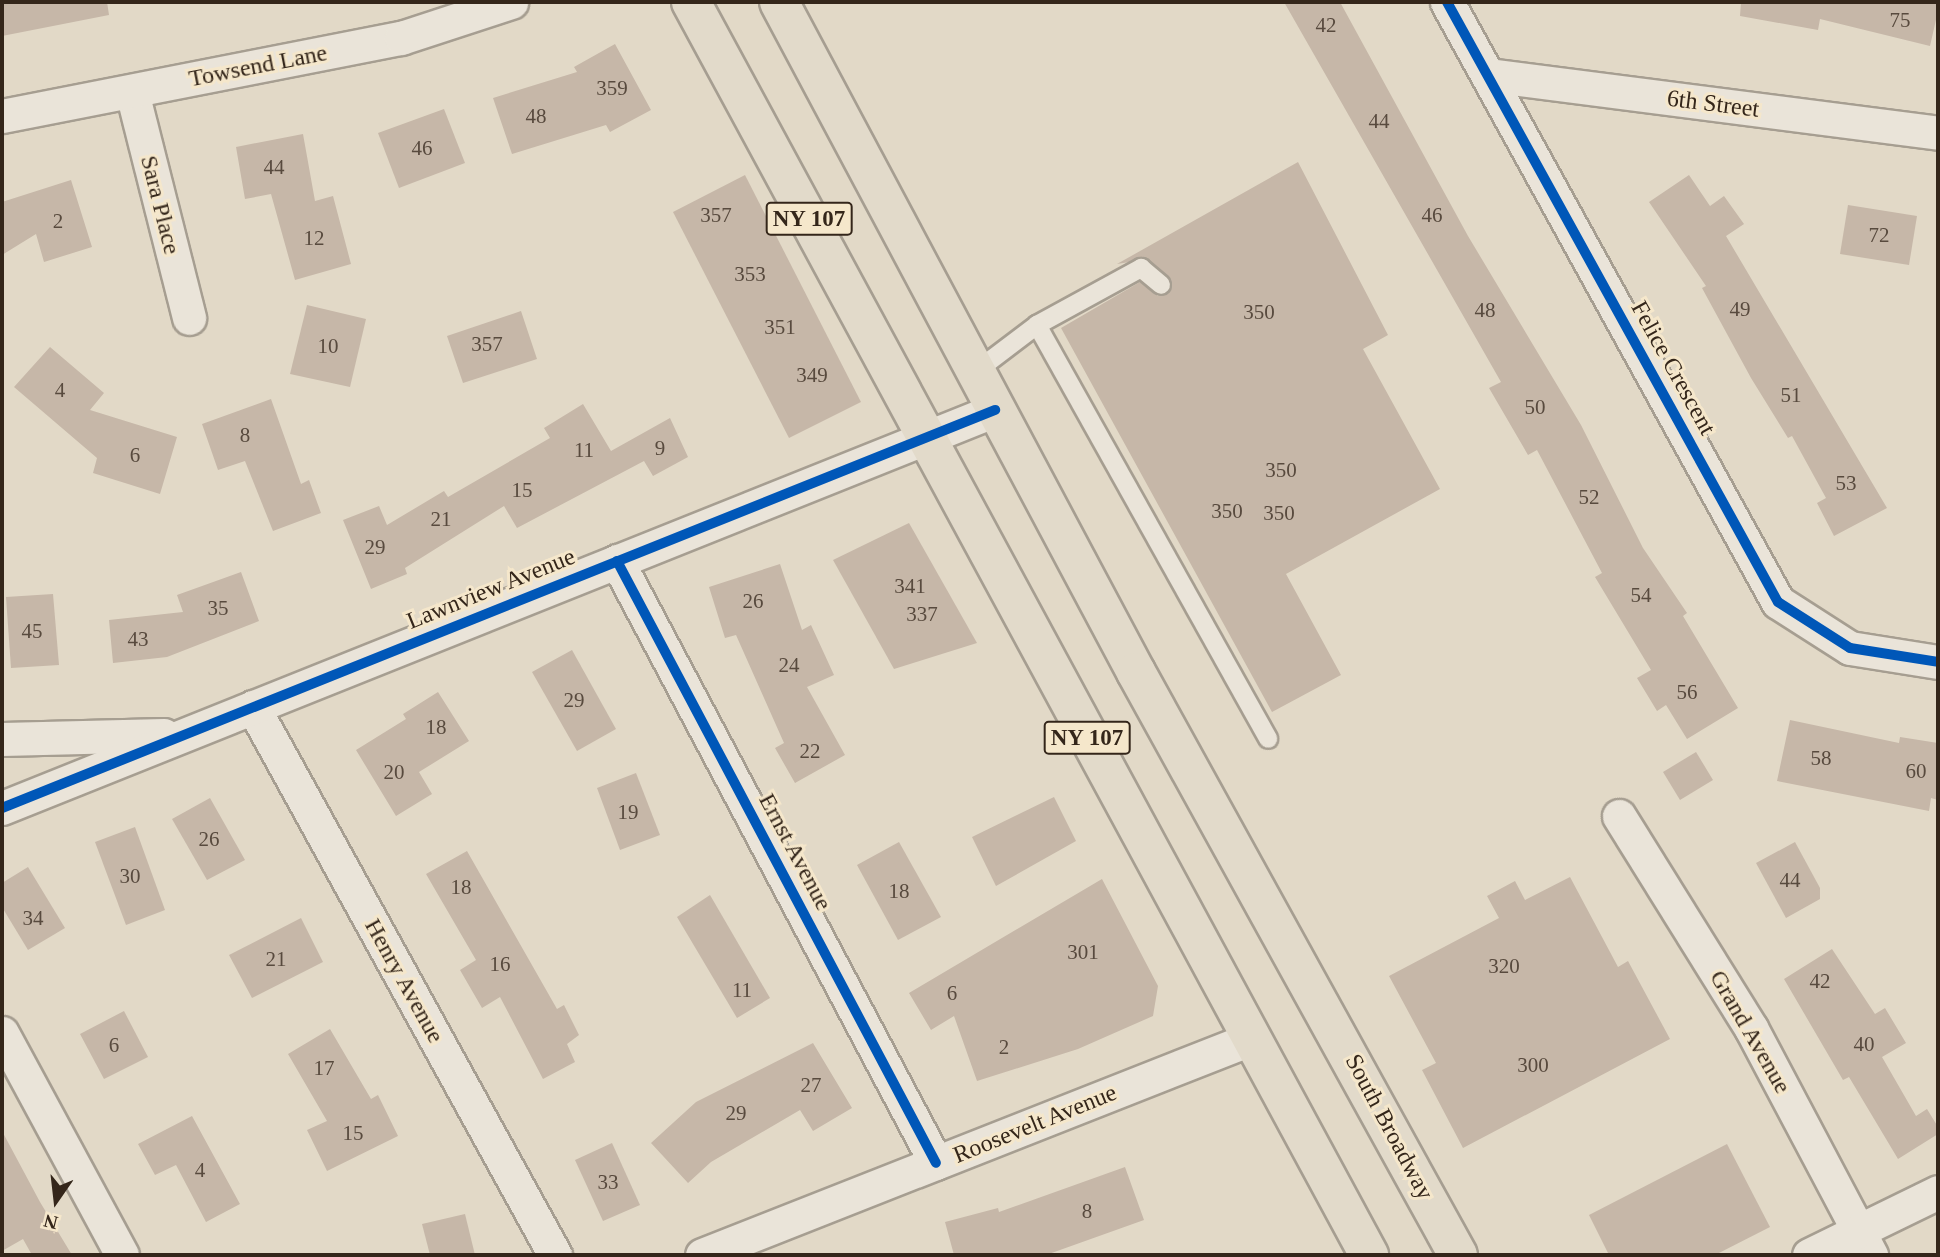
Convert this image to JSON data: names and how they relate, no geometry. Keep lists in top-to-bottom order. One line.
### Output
{"streets":{"main road":["NY 107","South Broadway"],"street":["Towsend Lane","6th Street","Sara Place","Felice Crescent","Lawnview Avenue","Ernst Avenue","Henry Avenue","Grand Avenue","Roosevelt Avenue"]},"crossings":[["Towsend Lane","Sara Place"],["6th Street","Felice Crescent"],["NY 107","Lawnview Avenue"],["NY 107","Roosevelt Avenue"],["NY 107","South Broadway"],["Lawnview Avenue","Ernst Avenue"],["Lawnview Avenue","Henry Avenue"],["Lawnview Avenue","South Broadway"],["Ernst Avenue","Roosevelt Avenue"]],"house_numbers":["75","42","359","48","44","46","44","357","46","2","72","12","353","49","48","350","351","357","10","349","4","51","50","8","9","11","6","350","53","15","52","350","350","21","29","341","54","26","35","337","45","43","24","56","29","18","22","58","60","20","19","26","30","44","18","18","34","301","21","16","320","42","11","6","40","6","2","300","17","27","29","15","4","33","8"],"north":"bottom"}
